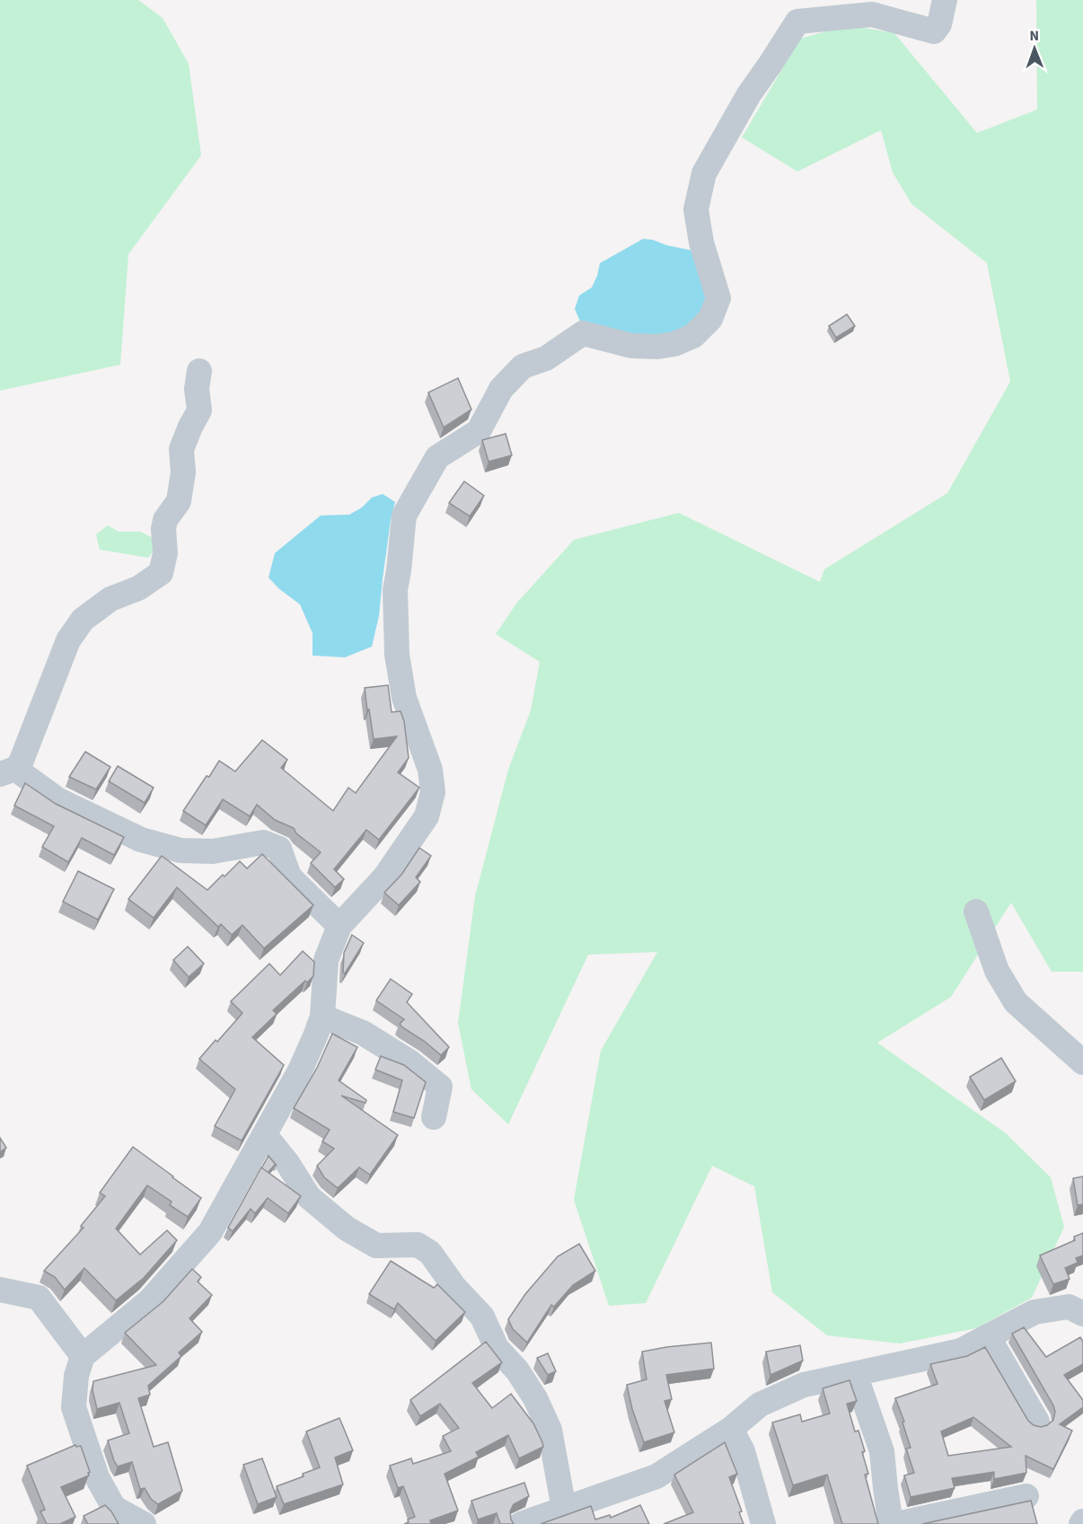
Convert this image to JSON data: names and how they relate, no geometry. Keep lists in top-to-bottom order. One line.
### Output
{"north":"top"}
